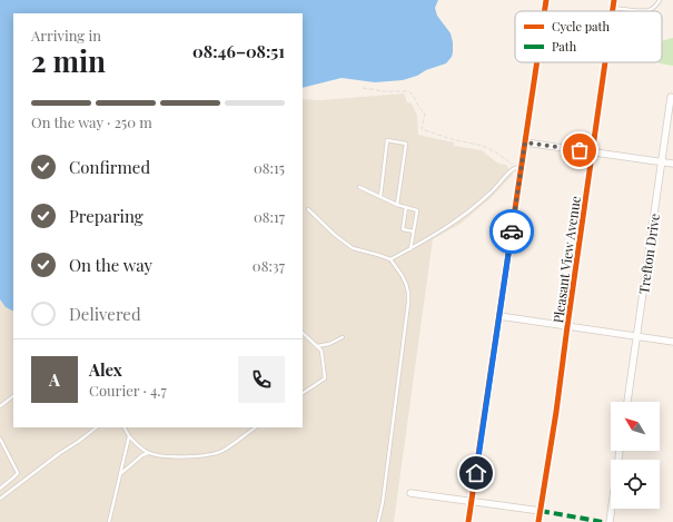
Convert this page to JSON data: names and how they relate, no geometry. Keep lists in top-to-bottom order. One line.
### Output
{"streets":{"street":["Trefton Drive","Pleasant View Avenue"]},"legend":["Cycle path","Path"],"north":"top left","page":{"heading":["2 min","Arriving in","08:46–08:51"],"panel":["Alex","Courier · 4.7"],"bar":"On the way · 250 m","list":[["Confirmed","08:15"],["Preparing","08:17"],["On the way","08:37"],"Delivered"],"round":"A"}}
